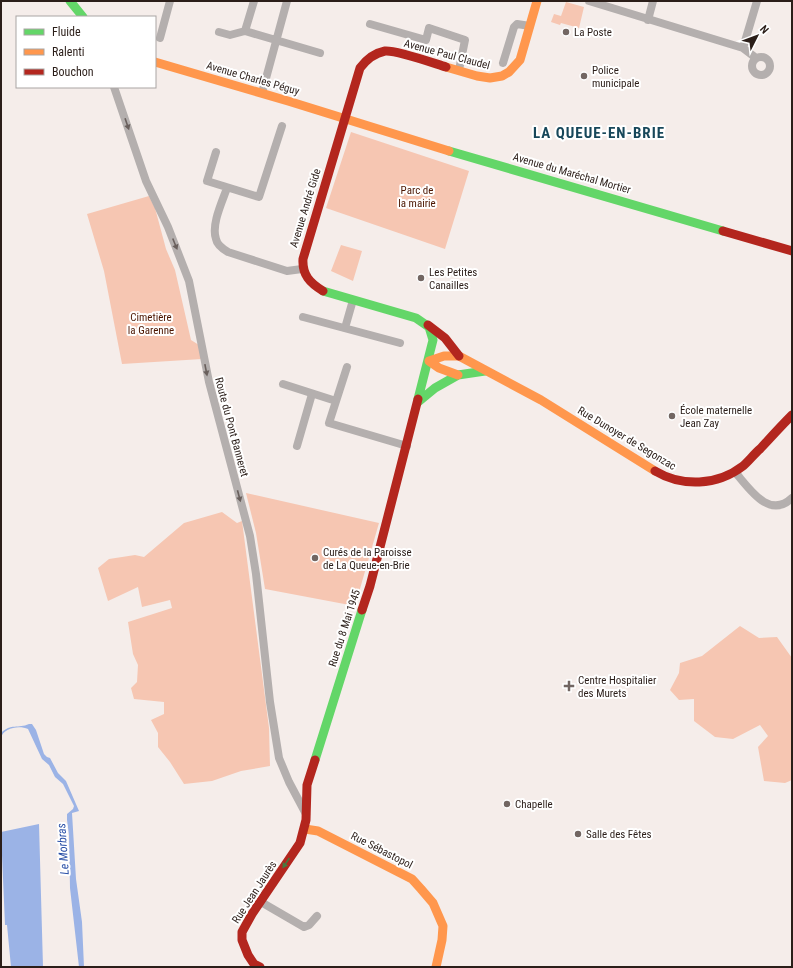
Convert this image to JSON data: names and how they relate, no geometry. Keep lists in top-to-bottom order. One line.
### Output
{"streets":{"main road":["Avenue Paul Claudel","Avenue Charles Péguy","Avenue du Maréchal Mortier","Avenue André Gide","Rue Dunoyer de Segonzac","Rue du 8 Mai 1945","Rue Sébastopol","Rue Jean Jaurès"],"street":["Route du Pont Banneret"]},"crossings":[["Avenue Paul Claudel","Avenue Charles Péguy"],["Avenue Paul Claudel","Avenue du Maréchal Mortier"],["Avenue Paul Claudel","Avenue André Gide"],["Avenue Charles Péguy","Avenue du Maréchal Mortier"],["Avenue Charles Péguy","Avenue André Gide"],["Avenue du Maréchal Mortier","Avenue André Gide"],["Route du Pont Banneret","Rue du 8 Mai 1945"],["Route du Pont Banneret","Rue Sébastopol"],["Rue du 8 Mai 1945","Rue Sébastopol"],["Rue du 8 Mai 1945","Rue Jean Jaurès"],["Rue Sébastopol","Rue Jean Jaurès"]],"one_way":["Route du Pont Banneret","Rue Jean Jaurès"],"districts":["LA QUEUE-EN-BRIE"],"water":["Le Morbras"],"parks":["Parc de la mairie","Cimetière la Garenne"],"places":{"other":["La Poste","Police municipale","Les Petites Canailles","École maternelle Jean Zay","Curés de la Paroisse de La Queue-en-Brie","Chapelle","Salle des Fêtes"],"health":["Centre Hospitalier des Murets"]},"legend":["Fluide","Ralenti","Bouchon"],"north":"top right"}
